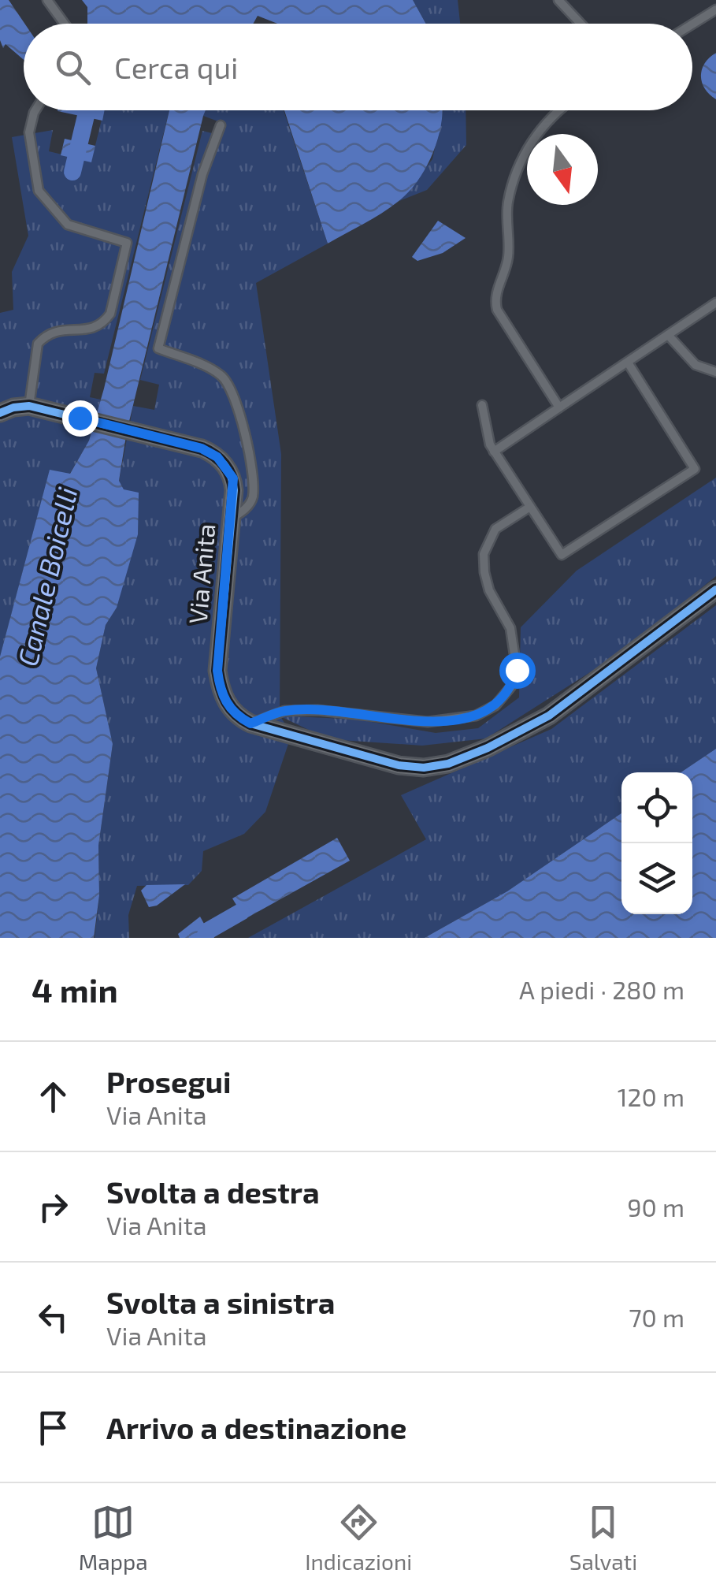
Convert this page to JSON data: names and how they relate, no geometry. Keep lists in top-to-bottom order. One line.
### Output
{"streets":{"street":["Via Anita"]},"water":["Canale Boicelli"],"north":"bottom","page":{"search":"Cerca qui","heading":["4 min","A piedi · 280 m"],"list":[["Prosegui","Via Anita","120 m"],["Svolta a destra","Via Anita","90 m"],["Svolta a sinistra","Via Anita","70 m"],"Arrivo a destinazione"],"nav":["Mappa","Indicazioni","Salvati"]}}
